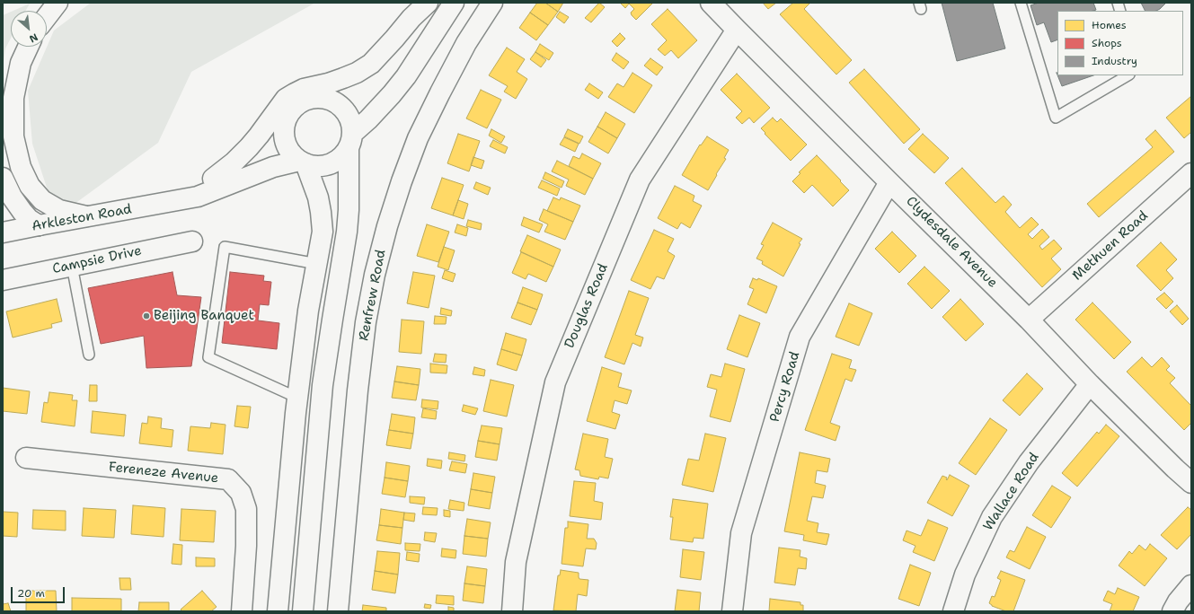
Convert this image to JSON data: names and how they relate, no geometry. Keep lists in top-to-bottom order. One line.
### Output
{"streets":{"main road":["Arkleston Road","Clydesdale Avenue","Methuen Road","Campsie Drive","Renfrew Road","Douglas Road","Percy Road","Fereneze Avenue","Wallace Road"]},"crossings":[["Clydesdale Avenue","Methuen Road"],["Clydesdale Avenue","Douglas Road"],["Clydesdale Avenue","Percy Road"],["Clydesdale Avenue","Wallace Road"]],"places":["Beijing Banquet"],"legend":["Homes","Shops","Industry"],"scale_bar":"20 m","north":"bottom right"}
